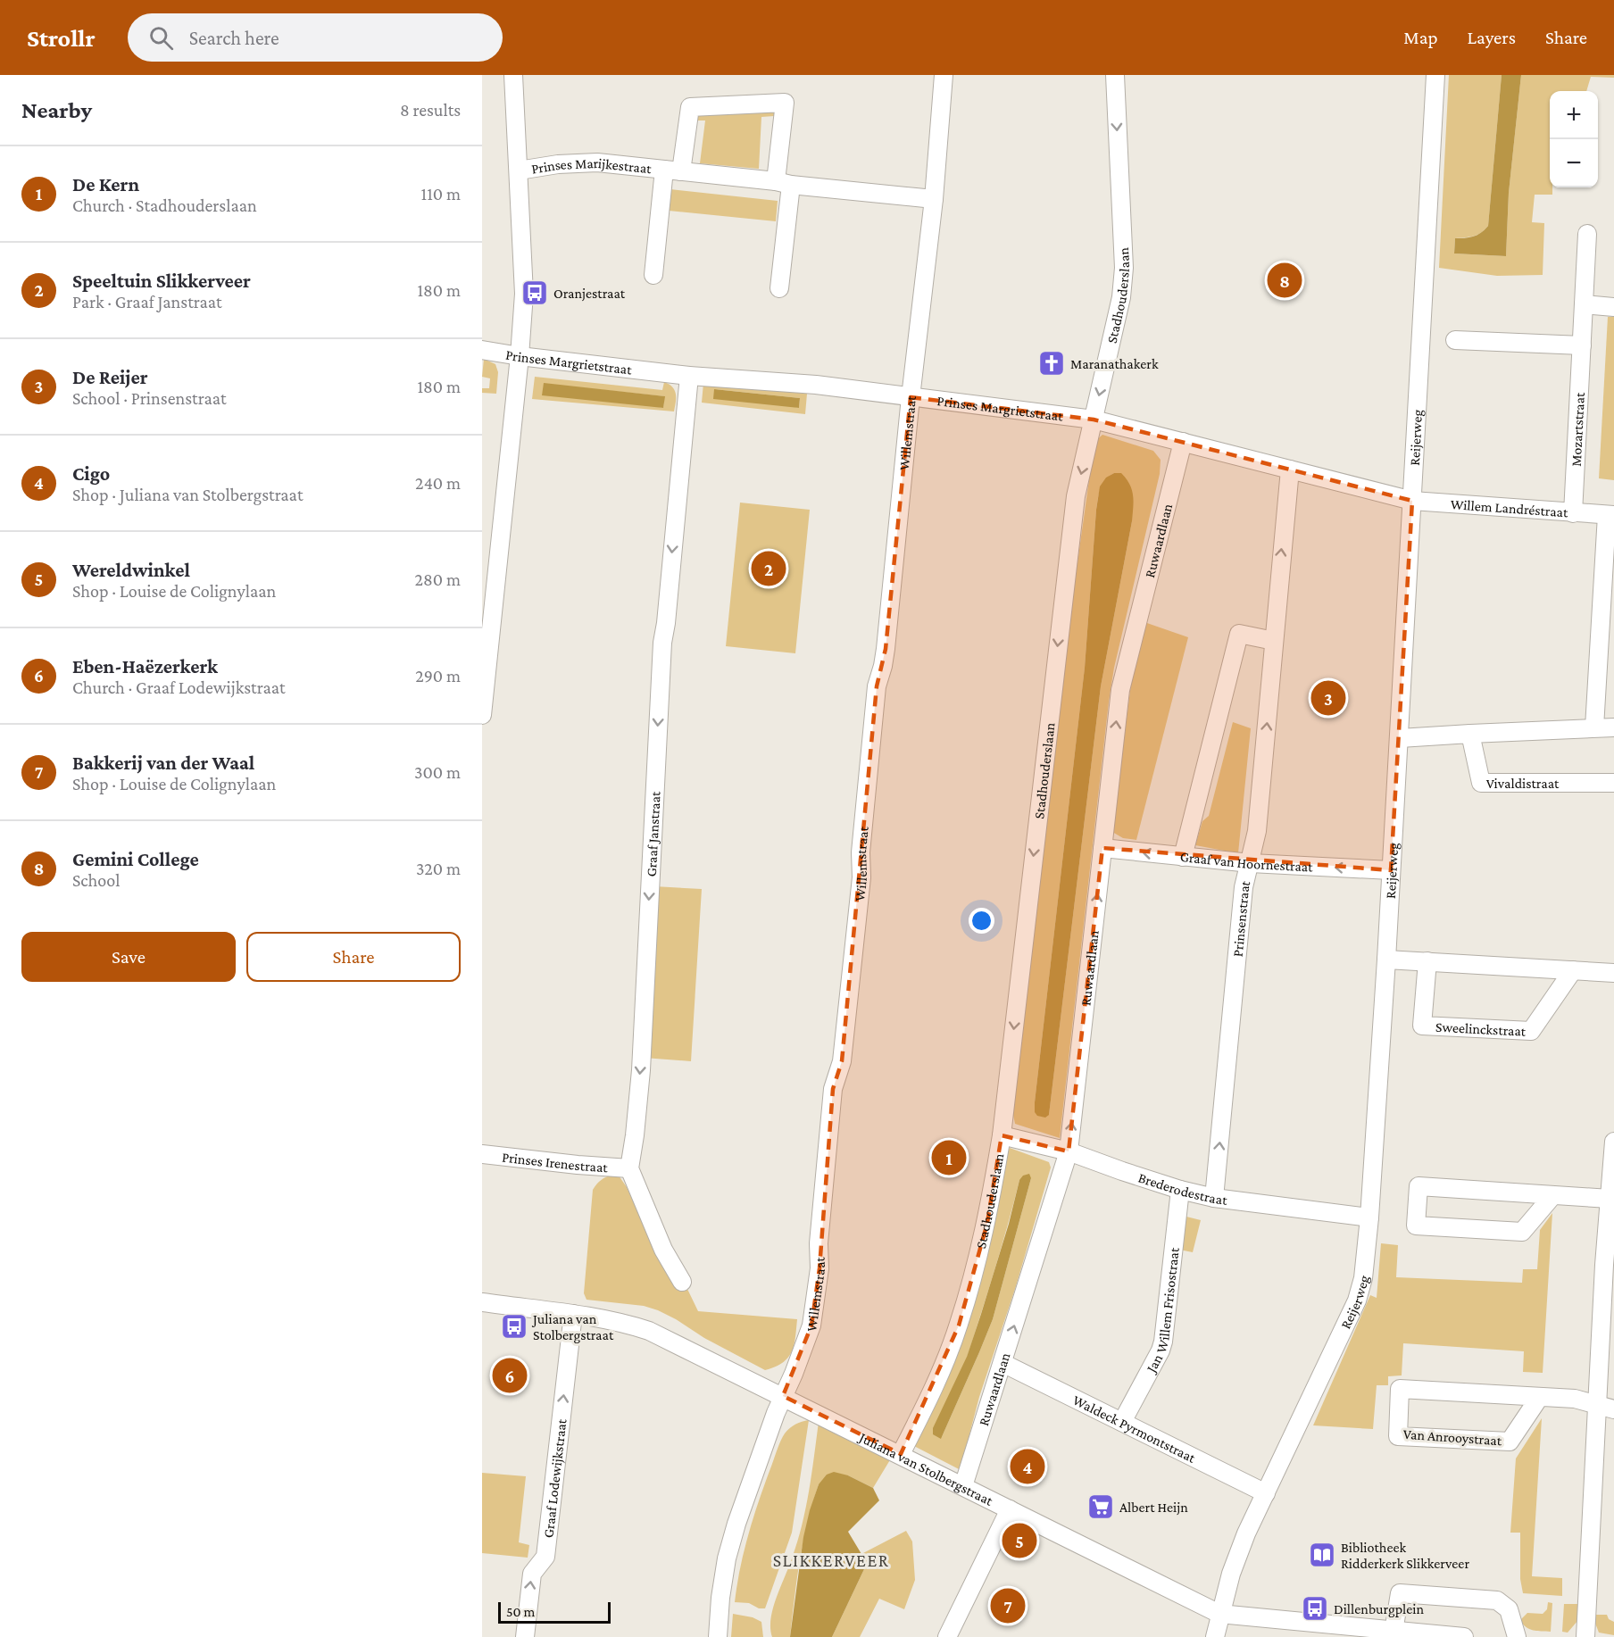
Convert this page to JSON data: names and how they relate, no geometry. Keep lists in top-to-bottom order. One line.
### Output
{"streets":{"street":["Prinses Marijkestraat","Stadhouderslaan","Prinses Margrietstraat","Mozartstraat","Willemstraat","Reijerweg","Willem Landréstraat","Ruwaardlaan","Vivaldistraat","Graaf Janstraat","Graaf van Hoornestraat","Prinsenstraat","Sweelinckstraat","Prinses Irenestraat","Brederodestraat","Jan Willem Frisostraat","Waldeck Pyrmontstraat","Van Anrooystraat","Juliana van Stolbergstraat","Graaf Lodewijkstraat"]},"crossings":[["Prinses Marijkestraat","Willemstraat"],["Stadhouderslaan","Prinses Margrietstraat"],["Stadhouderslaan","Brederodestraat"],["Stadhouderslaan","Juliana van Stolbergstraat"],["Prinses Margrietstraat","Willemstraat"],["Prinses Margrietstraat","Reijerweg"],["Prinses Margrietstraat","Willem Landréstraat"],["Prinses Margrietstraat","Ruwaardlaan"],["Prinses Margrietstraat","Graaf Janstraat"],["Prinses Margrietstraat","Prinsenstraat"],["Mozartstraat","Willem Landréstraat"],["Willemstraat","Juliana van Stolbergstraat"],["Reijerweg","Willem Landréstraat"],["Reijerweg","Graaf van Hoornestraat"],["Reijerweg","Brederodestraat"],["Reijerweg","Waldeck Pyrmontstraat"],["Ruwaardlaan","Graaf van Hoornestraat"],["Ruwaardlaan","Brederodestraat"],["Ruwaardlaan","Waldeck Pyrmontstraat"],["Ruwaardlaan","Juliana van Stolbergstraat"],["Graaf Janstraat","Prinses Irenestraat"],["Graaf van Hoornestraat","Prinsenstraat"],["Prinsenstraat","Brederodestraat"],["Brederodestraat","Jan Willem Frisostraat"],["Jan Willem Frisostraat","Waldeck Pyrmontstraat"],["Juliana van Stolbergstraat","Graaf Lodewijkstraat"]],"one_way":["Stadhouderslaan","Ruwaardlaan","Graaf Janstraat","Graaf van Hoornestraat","Prinsenstraat","Graaf Lodewijkstraat"],"districts":["SLIKKERVEER"],"places":{"bus stop":["Oranjestraat","Juliana van Stolbergstraat","Dillenburgplein"],"church":["Maranathakerk"],"supermarket":["Albert Heijn"],"library":["Bibliotheek Ridderkerk Slikkerveer"]},"scale_bar":"50 m","page":{"header":"Strollr","search":"Search here","nav":["Map","Layers","Share"],"heading":["Nearby","8 results"],"map_buttons":["+","−"],"list":[{"mark":"1","name":"De Kern","note":"Church · Stadhouderslaan","value":"110 m"},{"mark":"2","name":"Speeltuin Slikkerveer","note":"Park · Graaf Janstraat","value":"180 m"},{"mark":"3","name":"De Reijer","note":"School · Prinsenstraat","value":"180 m"},{"mark":"4","name":"Cigo","note":"Shop · Juliana van Stolbergstraat","value":"240 m"},{"mark":"5","name":"Wereldwinkel","note":"Shop · Louise de Colignylaan","value":"280 m"},{"mark":"6","name":"Eben-Haëzerkerk","note":"Church · Graaf Lodewijkstraat","value":"290 m"},{"mark":"7","name":"Bakkerij van der Waal","note":"Shop · Louise de Colignylaan","value":"300 m"},{"mark":"8","name":"Gemini College","note":"School","value":"320 m"}],"pins":["8","2","3","1","6","4","5","7"],"buttons":["Save","Share"],"scale":"50 m"}}
